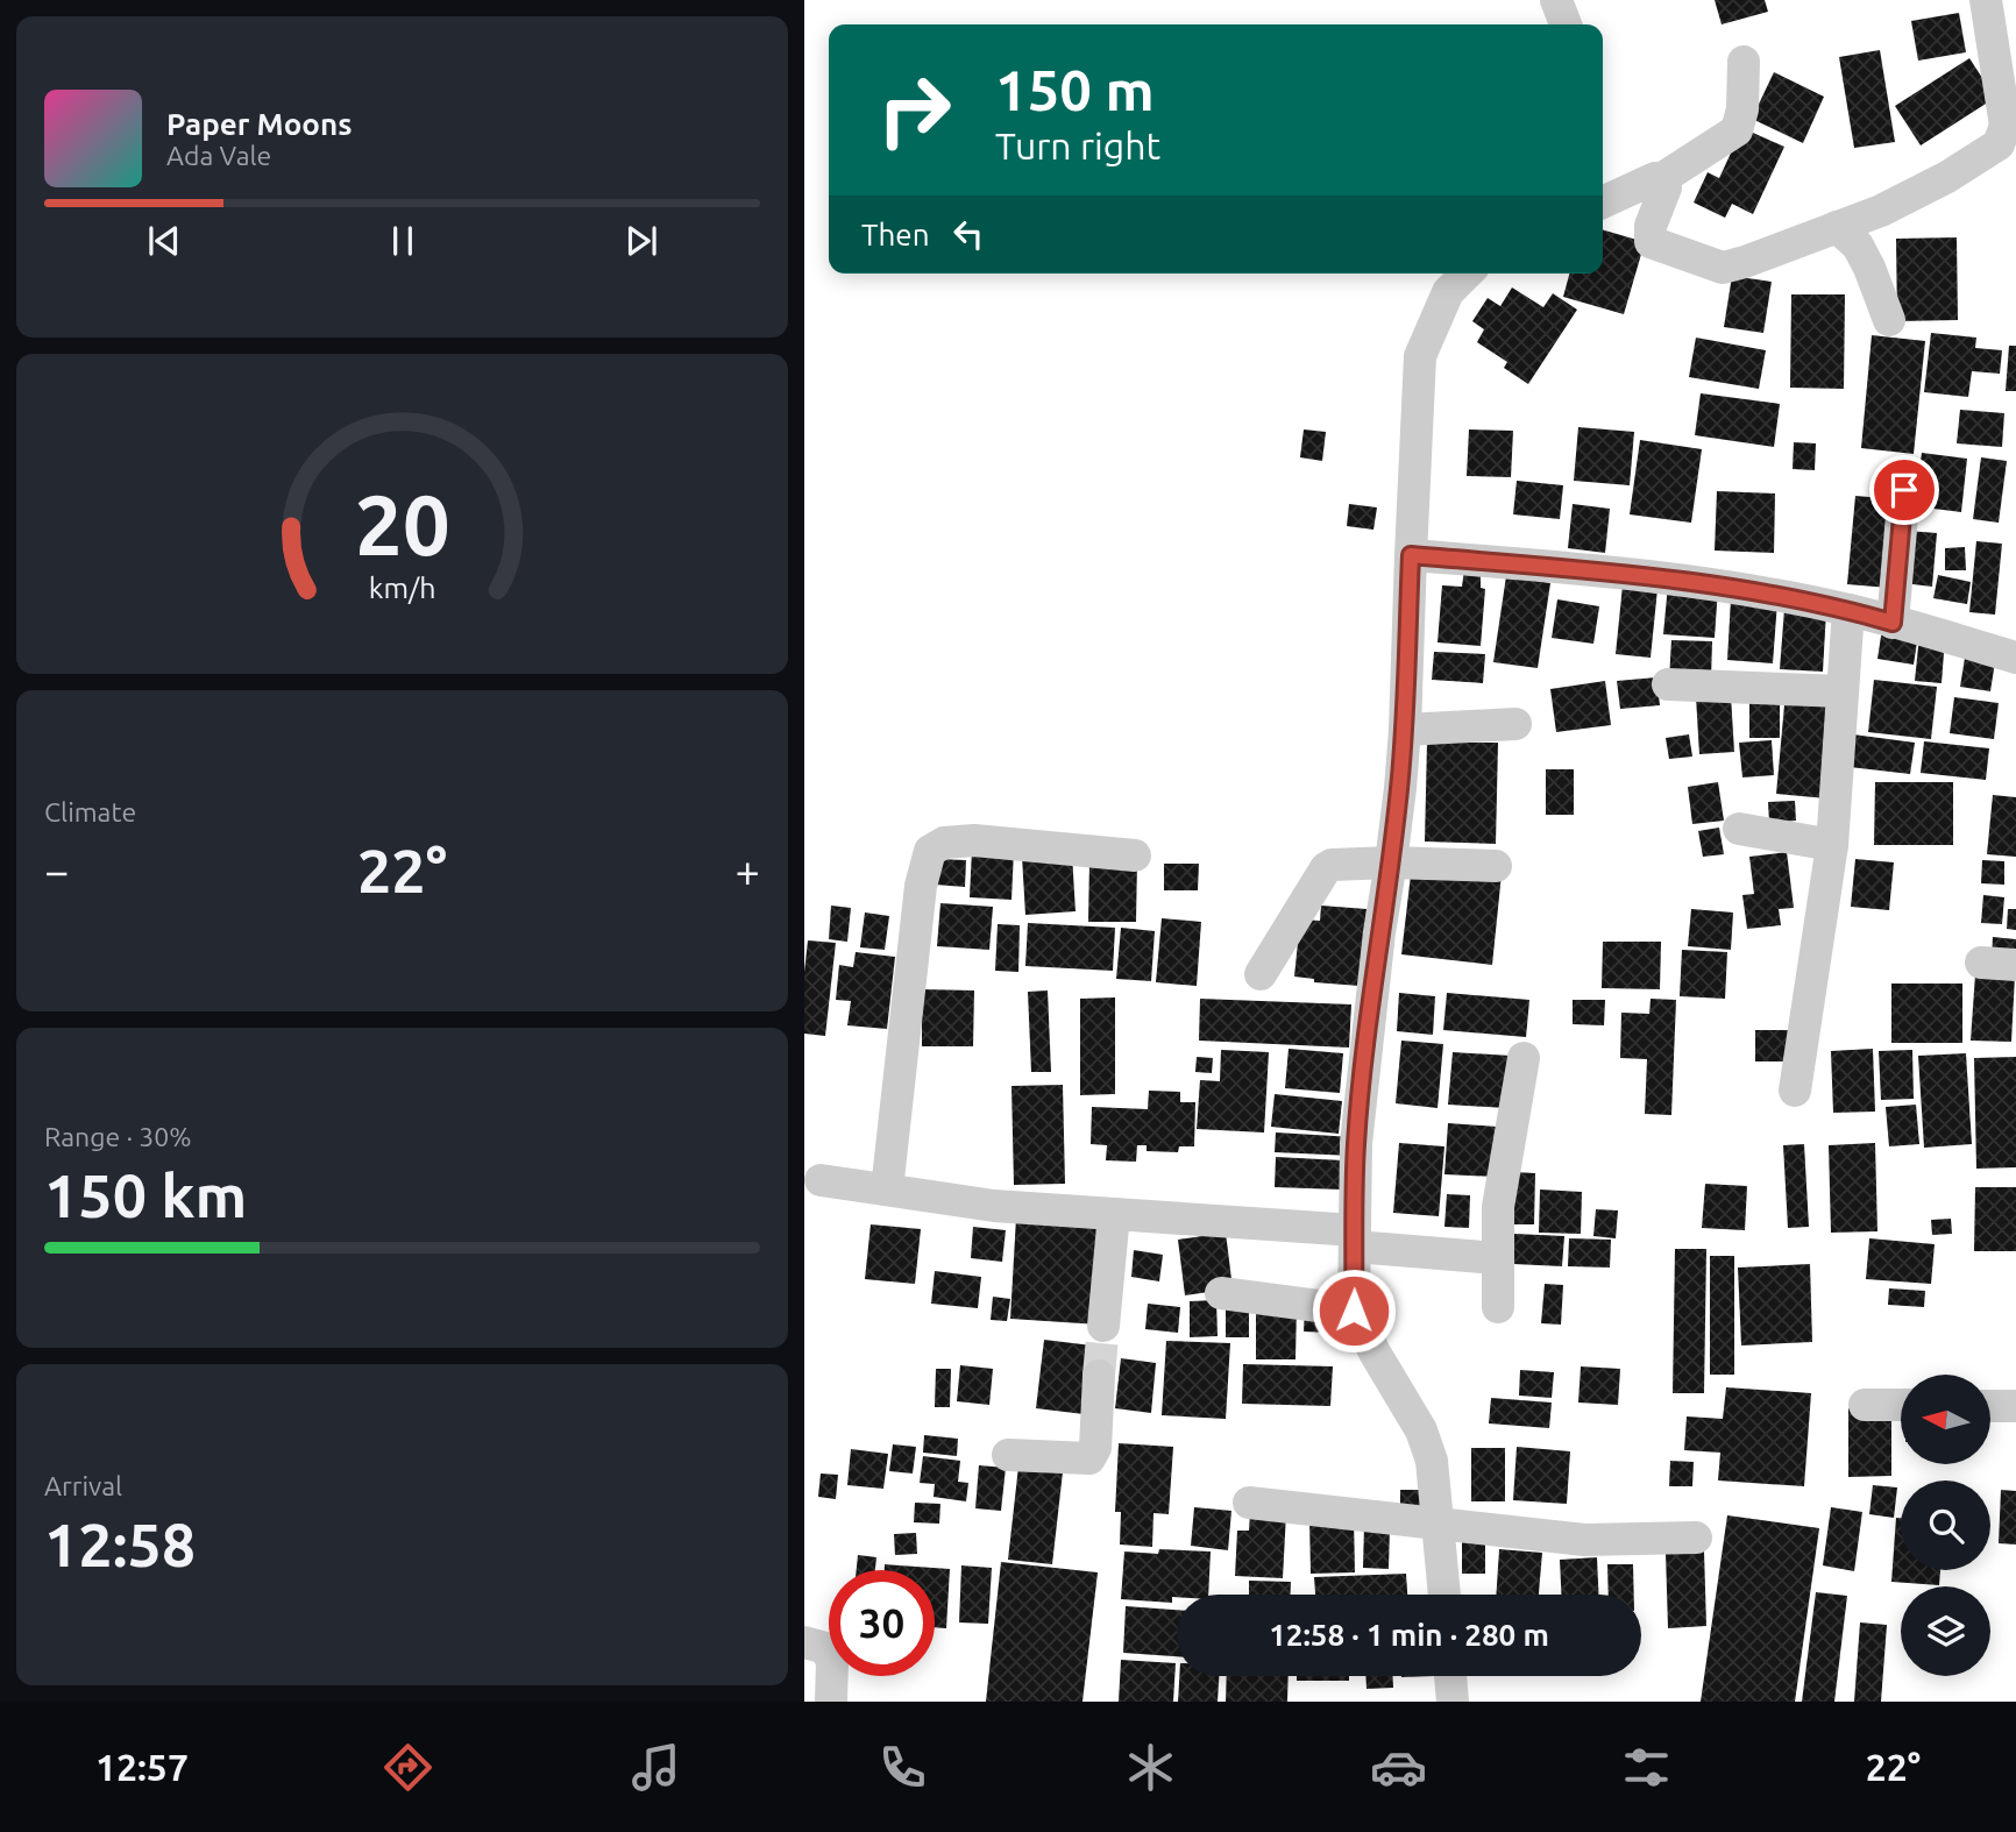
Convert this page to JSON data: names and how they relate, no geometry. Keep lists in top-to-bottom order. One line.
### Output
{"north":"left","page":{"turn":["150 m","Turn right"],"song":["Paper Moons","Ada Vale"],"then":"Then","tile":["Climate",["Range · 30%","150 km"],["Arrival","12:58"]],"heat":["−","22°","+"],"limit":"30","trip":"12:58 · 1 min · 280 m","tabs":["12:57","22°"],"gauge":["20","km/h"]}}
